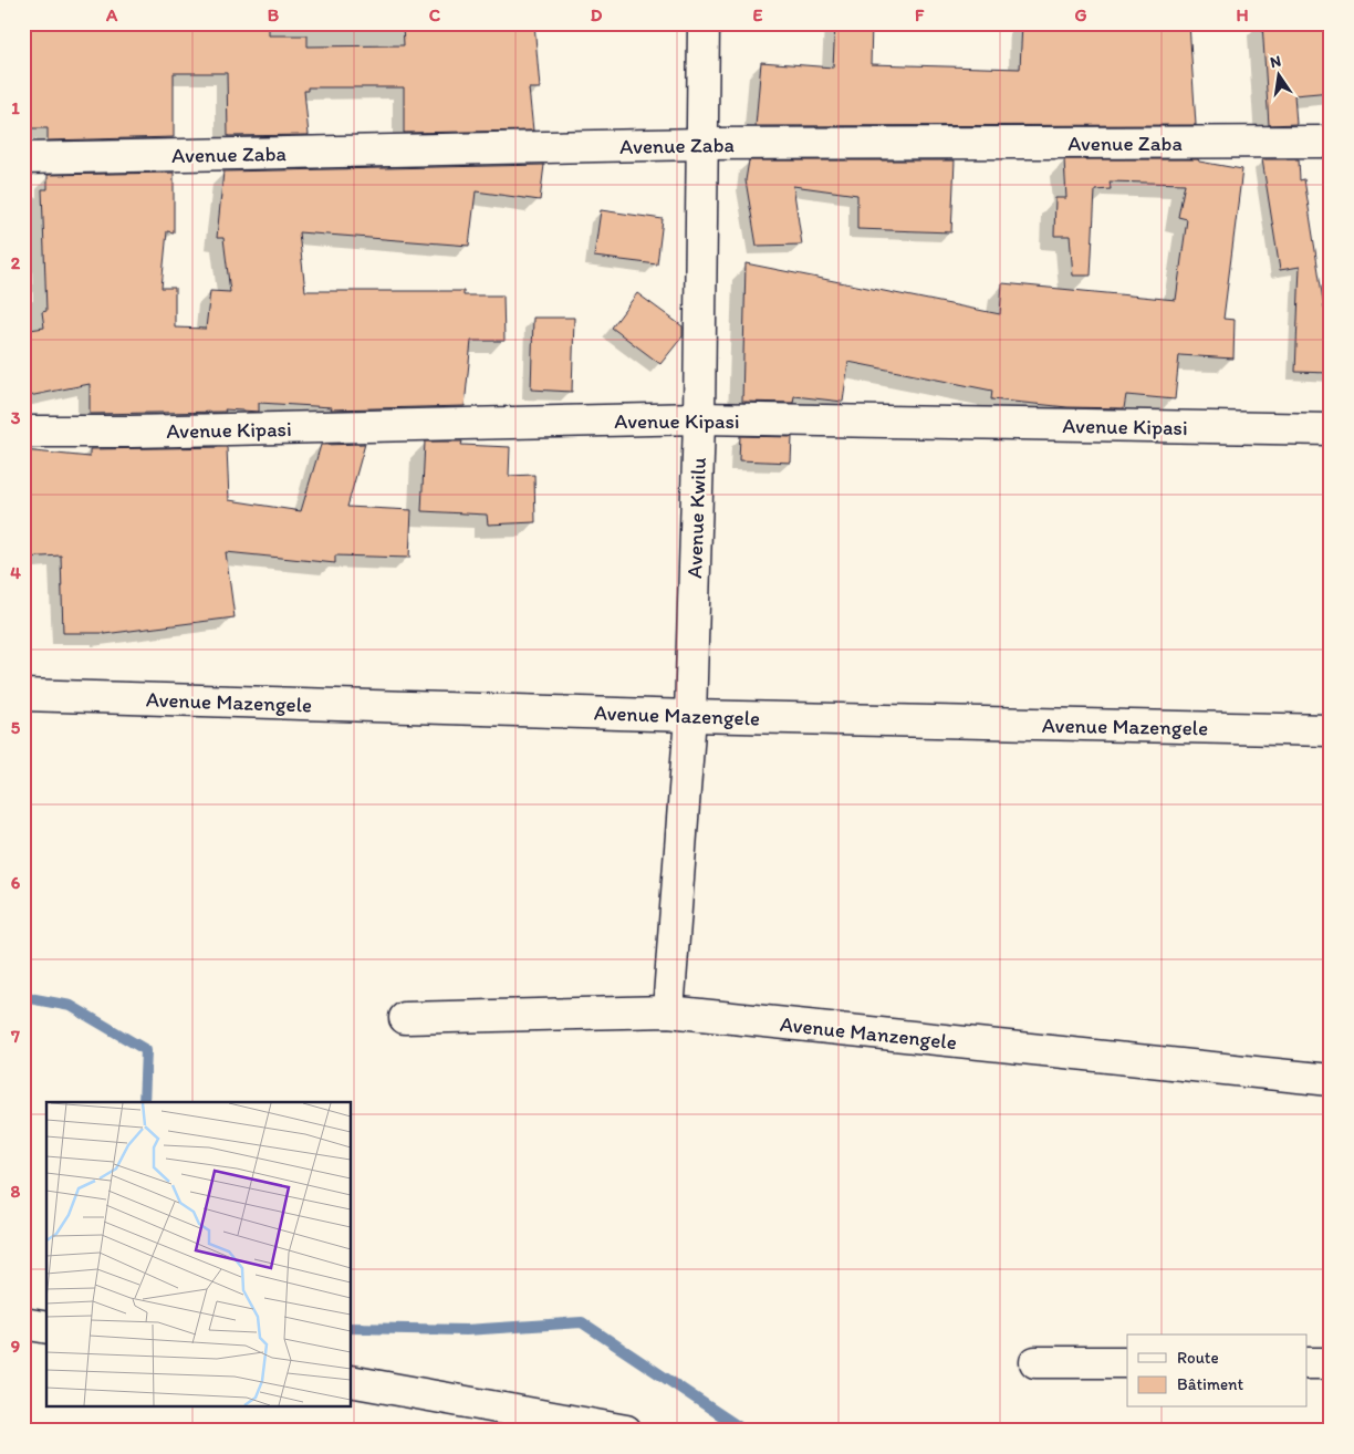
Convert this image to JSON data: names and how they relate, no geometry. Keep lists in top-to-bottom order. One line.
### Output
{"streets":{"street":["Avenue Zaba","Avenue Kipasi","Avenue Kwilu","Avenue Mazengele","Avenue Manzengele"]},"crossings":[["Avenue Zaba","Avenue Kwilu"],["Avenue Kipasi","Avenue Kwilu"],["Avenue Kwilu","Avenue Mazengele"],["Avenue Kwilu","Avenue Manzengele"]],"legend":["Route","Bâtiment"],"north":"top","grid":{"columns":["A","B","C","D","E","F","G","H"],"rows":["1","2","3","4","5","6","7","8","9"]}}
